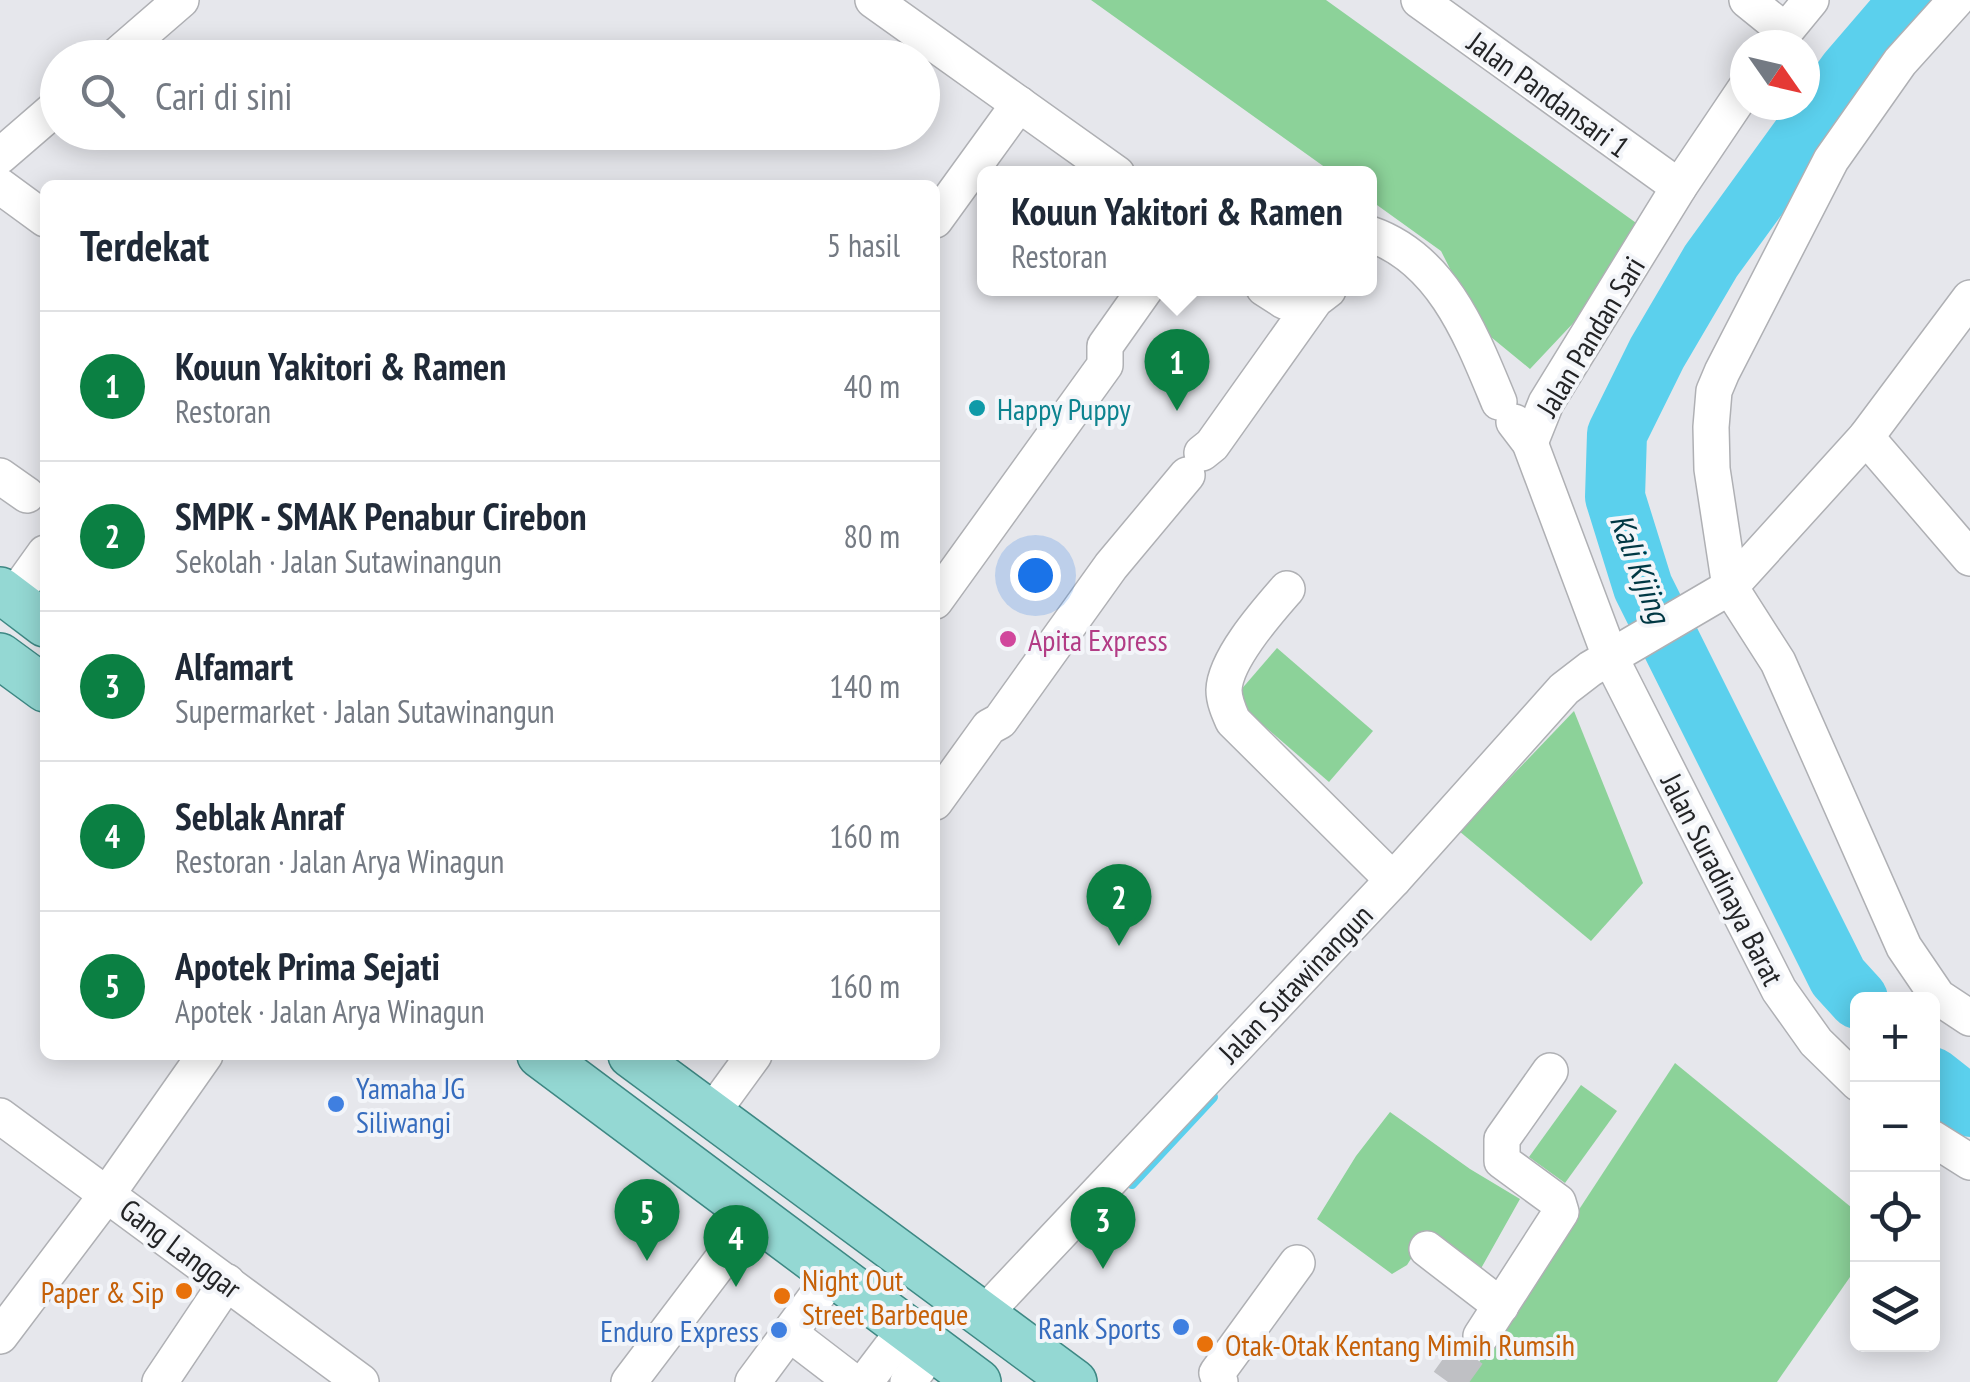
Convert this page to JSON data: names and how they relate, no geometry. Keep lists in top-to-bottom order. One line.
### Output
{"streets":{"street":["Jalan Pandansari 1","Jalan Pandan Sari","Jalan Suradinaya Barat","Jalan Sutawinangun","Gang Langgar"]},"crossings":[["Jalan Pandansari 1","Jalan Pandan Sari"],["Jalan Pandan Sari","Jalan Suradinaya Barat"],["Jalan Pandan Sari","Jalan Sutawinangun"],["Jalan Suradinaya Barat","Jalan Sutawinangun"]],"water":["Kali Kijing"],"places":["Happy Puppy","Apita Express","Yamaha JG Siliwangi","Paper & Sip","Night Out Street Barbeque","Rank Sports","Enduro Express","Otak-Otak Kentang Mimih Rumsih"],"north":"bottom right","page":{"search":"Cari di sini","popup":["Kouun Yakitori & Ramen","Restoran"],"heading":["Terdekat","5 hasil"],"list":[{"mark":"1","name":"Kouun Yakitori & Ramen","note":"Restoran","value":"40 m"},{"mark":"2","name":"SMPK - SMAK Penabur Cirebon","note":"Sekolah · Jalan Sutawinangun","value":"80 m"},{"mark":"3","name":"Alfamart","note":"Supermarket · Jalan Sutawinangun","value":"140 m"},{"mark":"4","name":"Seblak Anraf","note":"Restoran · Jalan Arya Winagun","value":"160 m"},{"mark":"5","name":"Apotek Prima Sejati","note":"Apotek · Jalan Arya Winagun","value":"160 m"}],"pins":["1","2","5","3","4"],"map_buttons":["+","−"]}}
